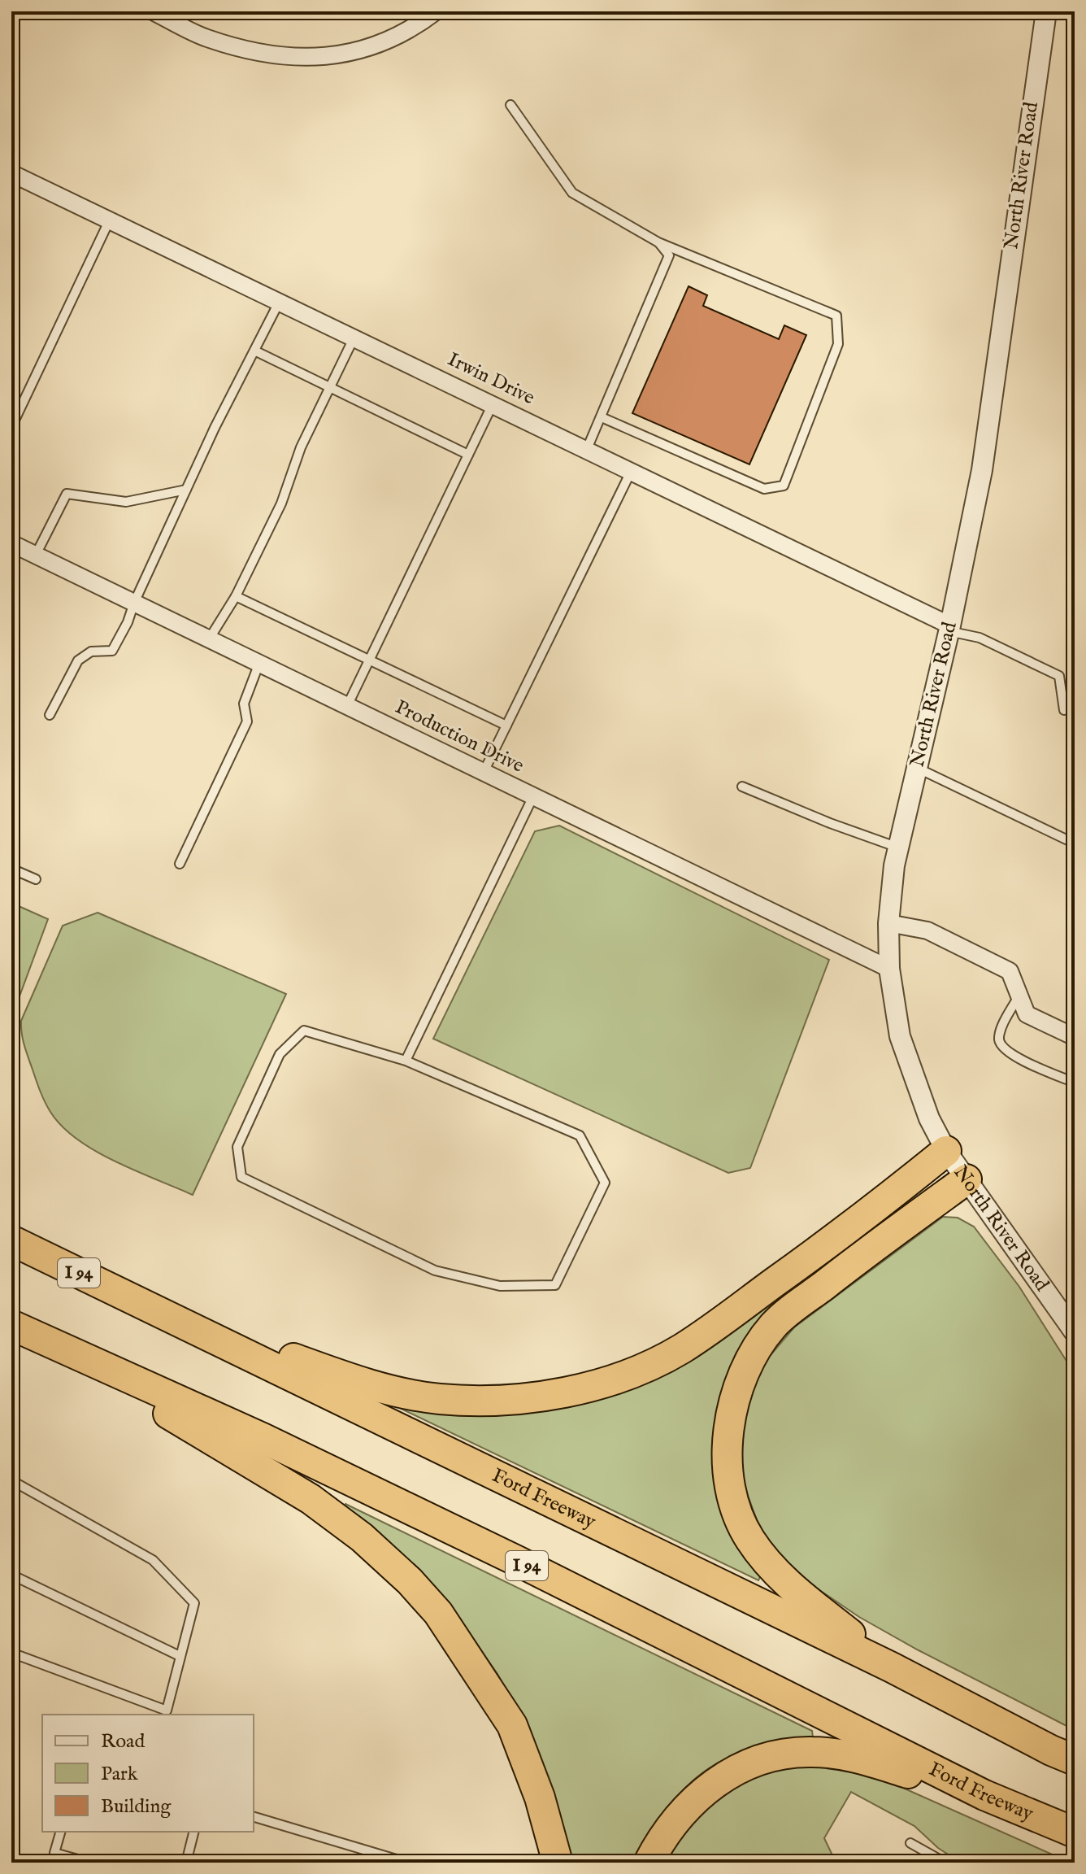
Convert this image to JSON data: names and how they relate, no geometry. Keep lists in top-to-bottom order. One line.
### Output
{"streets":{"highway":["I 94","Ford Freeway"],"street":["North River Road","Irwin Drive","Production Drive"]},"crossings":[["North River Road","Irwin Drive"],["North River Road","Production Drive"]],"legend":["Road","Park","Building"]}
